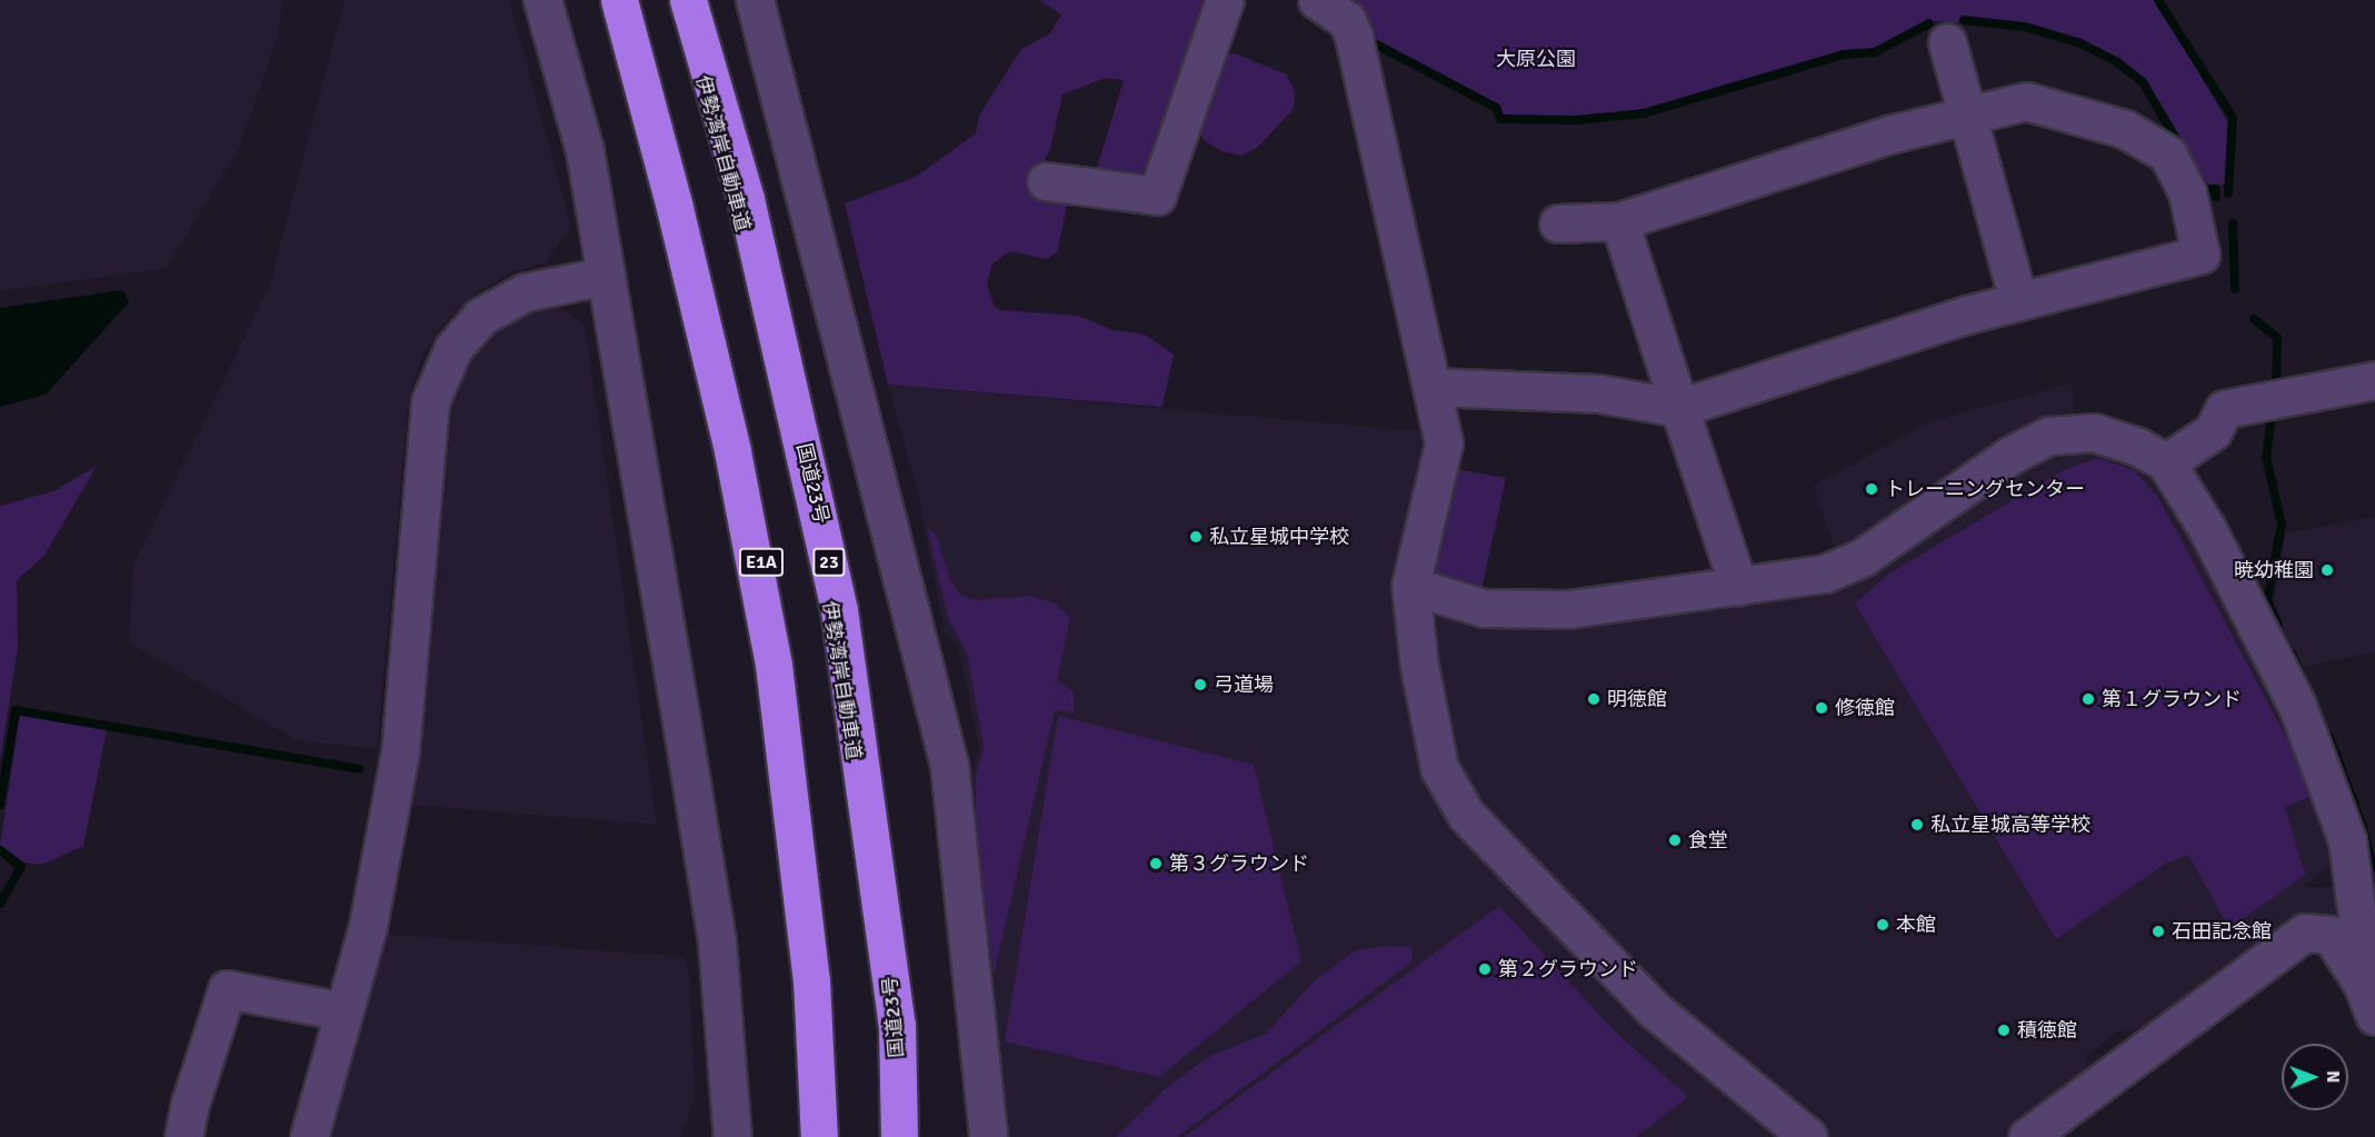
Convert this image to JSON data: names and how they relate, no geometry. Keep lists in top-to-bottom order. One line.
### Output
{"streets":{"highway":["伊勢湾岸自動車道","国道23号","E1A","23"]},"parks":["大原公園"],"places":["トレーニングセンター","私立星城中学校","暁幼稚園","弓道場","明徳館","第１グラウンド","修徳館","私立星城高等学校","食堂","第３グラウンド","本館","石田記念館","第２グラウンド","積徳館"],"north":"right"}
